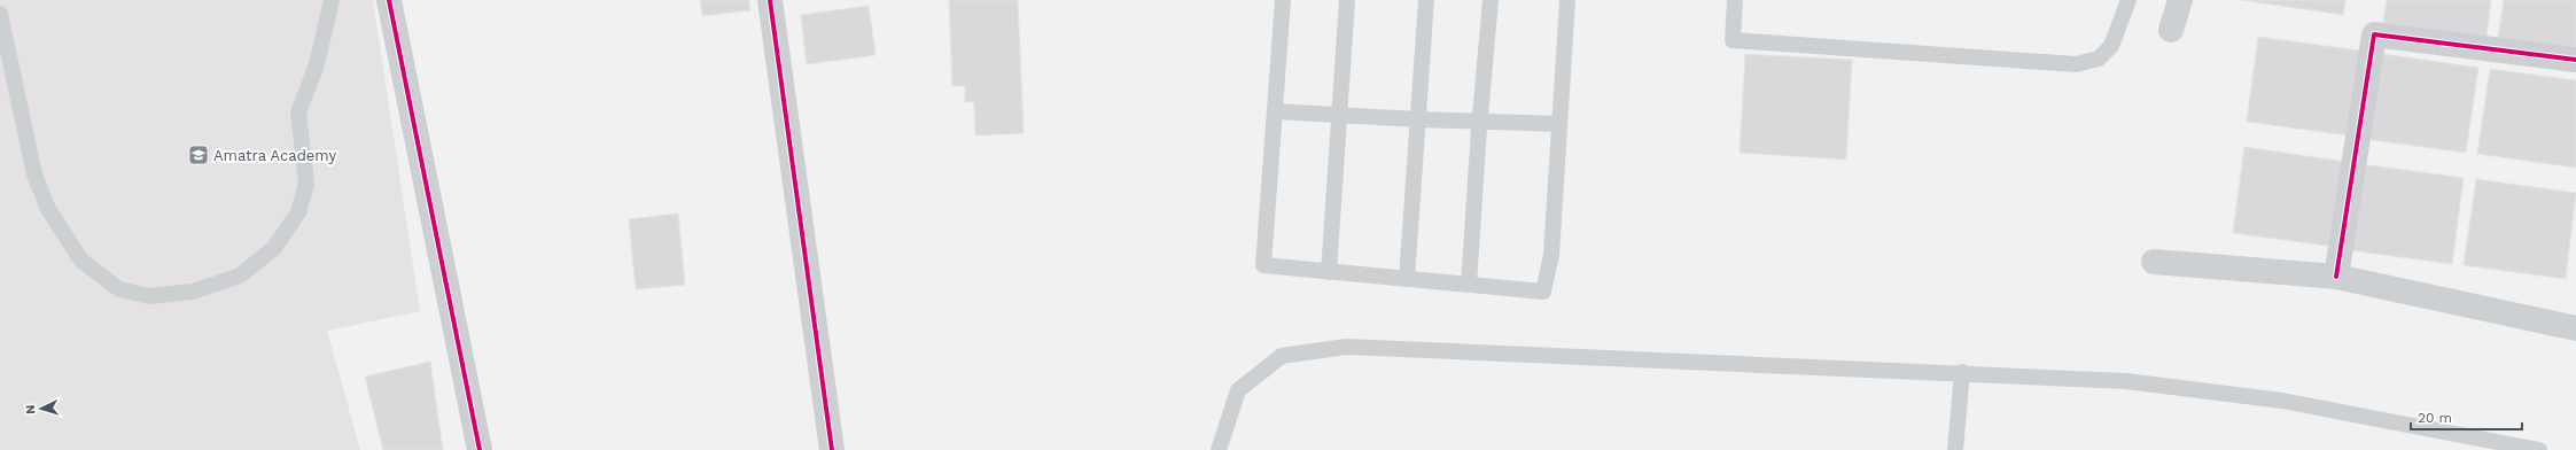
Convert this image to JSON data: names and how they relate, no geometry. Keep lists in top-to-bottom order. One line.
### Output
{"places":{"school or university":["Amatra Academy"]},"scale_bar":"20 m","north":"left"}
